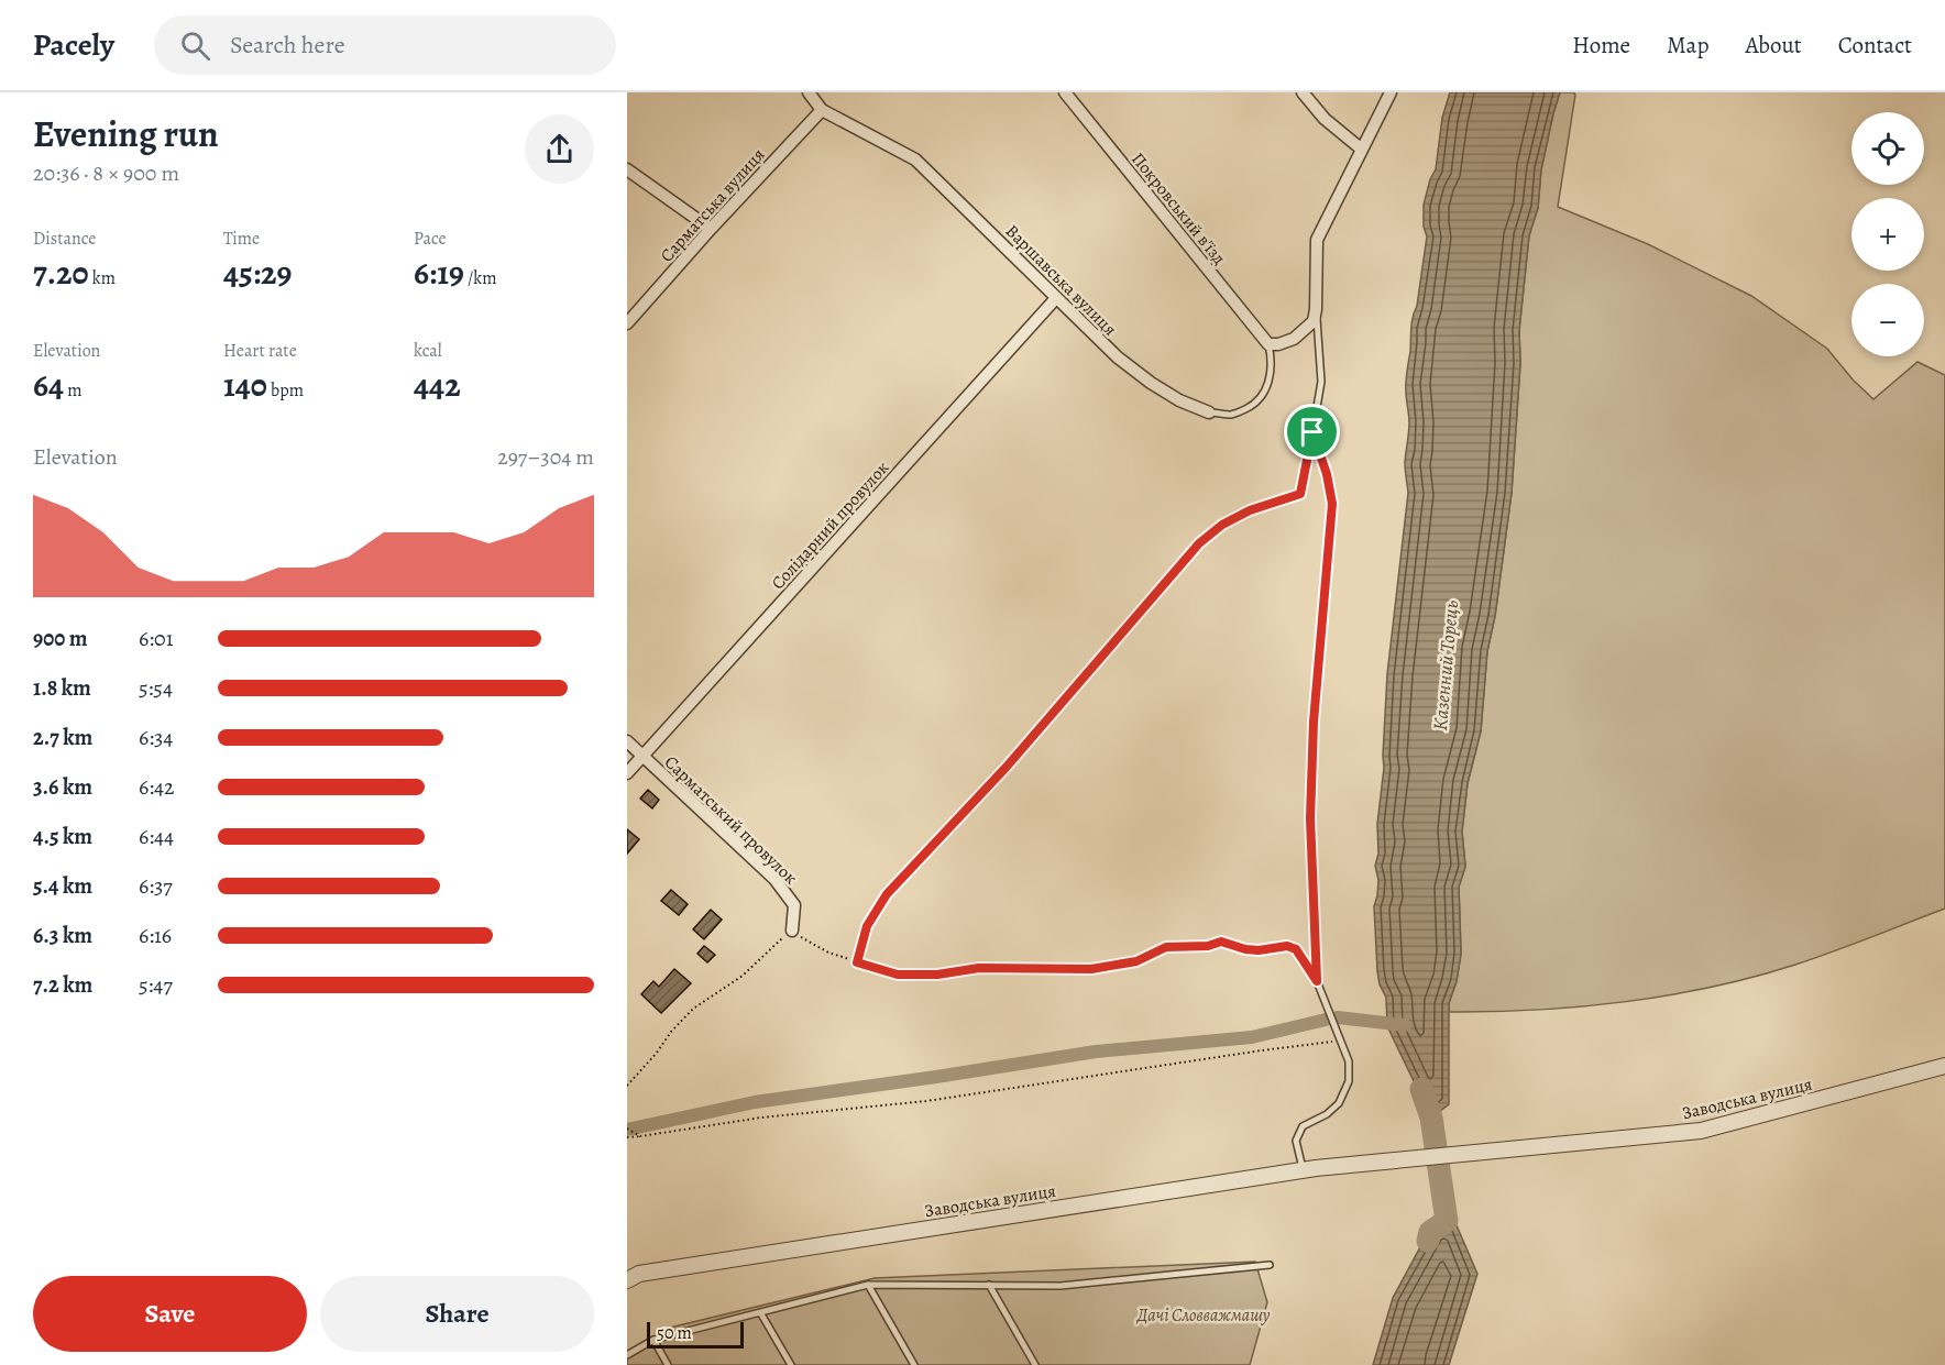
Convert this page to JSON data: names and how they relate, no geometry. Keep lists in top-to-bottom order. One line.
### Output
{"streets":{"street":["Сарматська вулиця","Покровський в'їзд","Варшавська вулиця","Солідарний провулок","Сарматський провулок","Заводська вулиця"]},"crossings":[["Сарматська вулиця","Варшавська вулиця"],["Покровський в'їзд","Варшавська вулиця"],["Варшавська вулиця","Солідарний провулок"],["Солідарний провулок","Сарматський провулок"]],"water":["Казенний Торець"],"parks":["Дачі Словважмашу"],"scale_bar":"50 m","page":{"header":"Pacely","search":"Search here","nav":["Home","Map","About","Contact"],"heading":["Evening run","20:36 · 8 × 900 m"],"map_buttons":["+","−"],"stats":[["Distance","7.20 km"],["Time","45:29"],["Pace","6:19 /km"],["Elevation","64 m"],["Heart rate","140 bpm"],["kcal","442"]],"chart":["Elevation","297–304 m"],"list":[{"name":"900 m","note":"6:01"},{"name":"1.8 km","note":"5:54"},{"name":"2.7 km","note":"6:34"},{"name":"3.6 km","note":"6:42"},{"name":"4.5 km","note":"6:44"},{"name":"5.4 km","note":"6:37"},{"name":"6.3 km","note":"6:16"},{"name":"7.2 km","note":"5:47"}],"buttons":["Save","Share"],"scale":"50 m"}}
